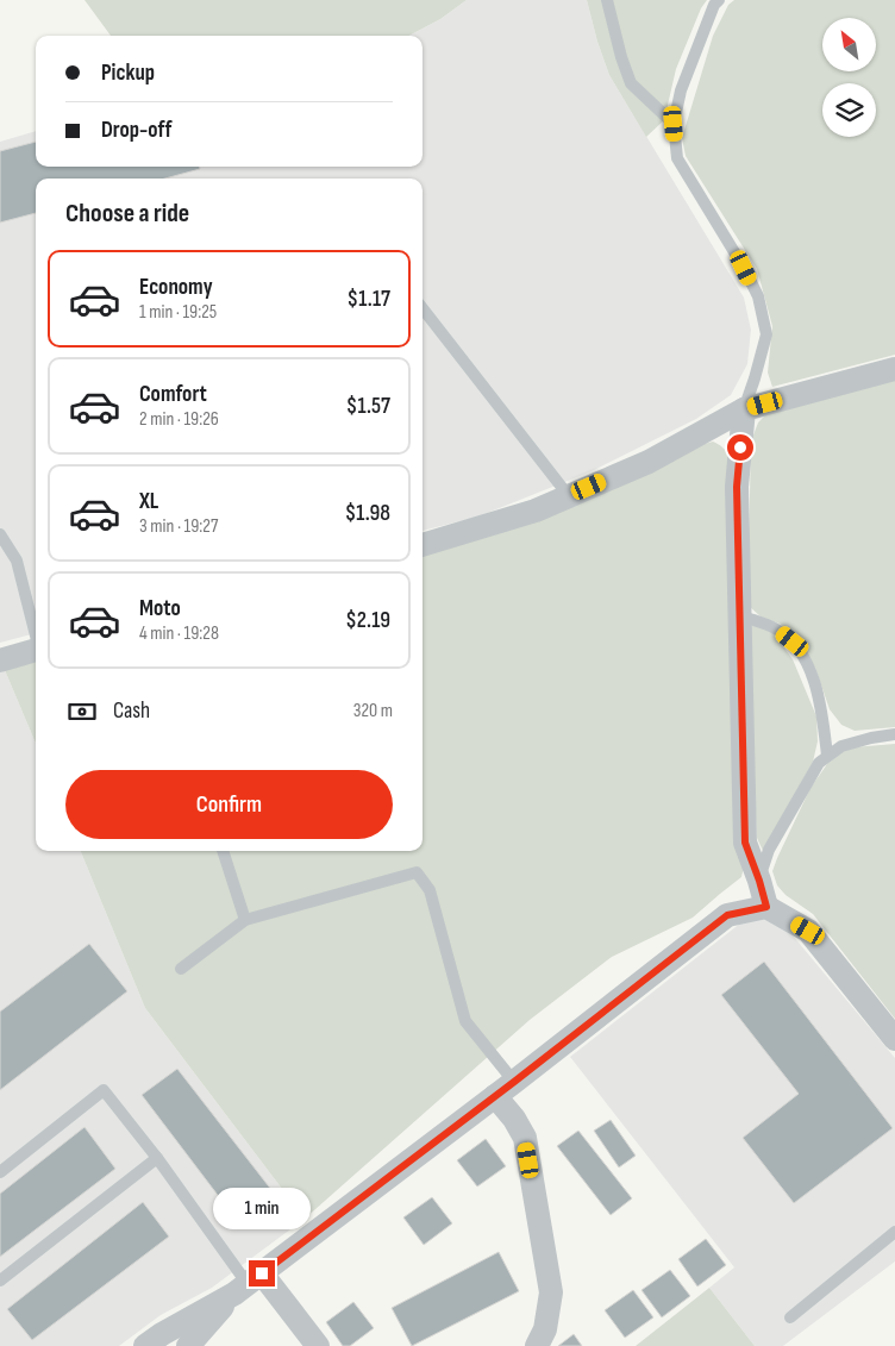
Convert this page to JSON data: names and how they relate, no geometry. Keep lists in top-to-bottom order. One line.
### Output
{"north":"top left","page":{"banner":["Pickup","Drop-off"],"heading":"Choose a ride","list":[{"name":"Economy","note":"1 min · 19:25","value":"$1.17"},{"name":"Comfort","note":"2 min · 19:26","value":"$1.57"},{"name":"XL","note":"3 min · 19:27","value":"$1.98"},{"name":"Moto","note":"4 min · 19:28","value":"$2.19"}],"pay":["Cash","320 m"],"buttons":"Confirm","bubble":"1 min"}}
